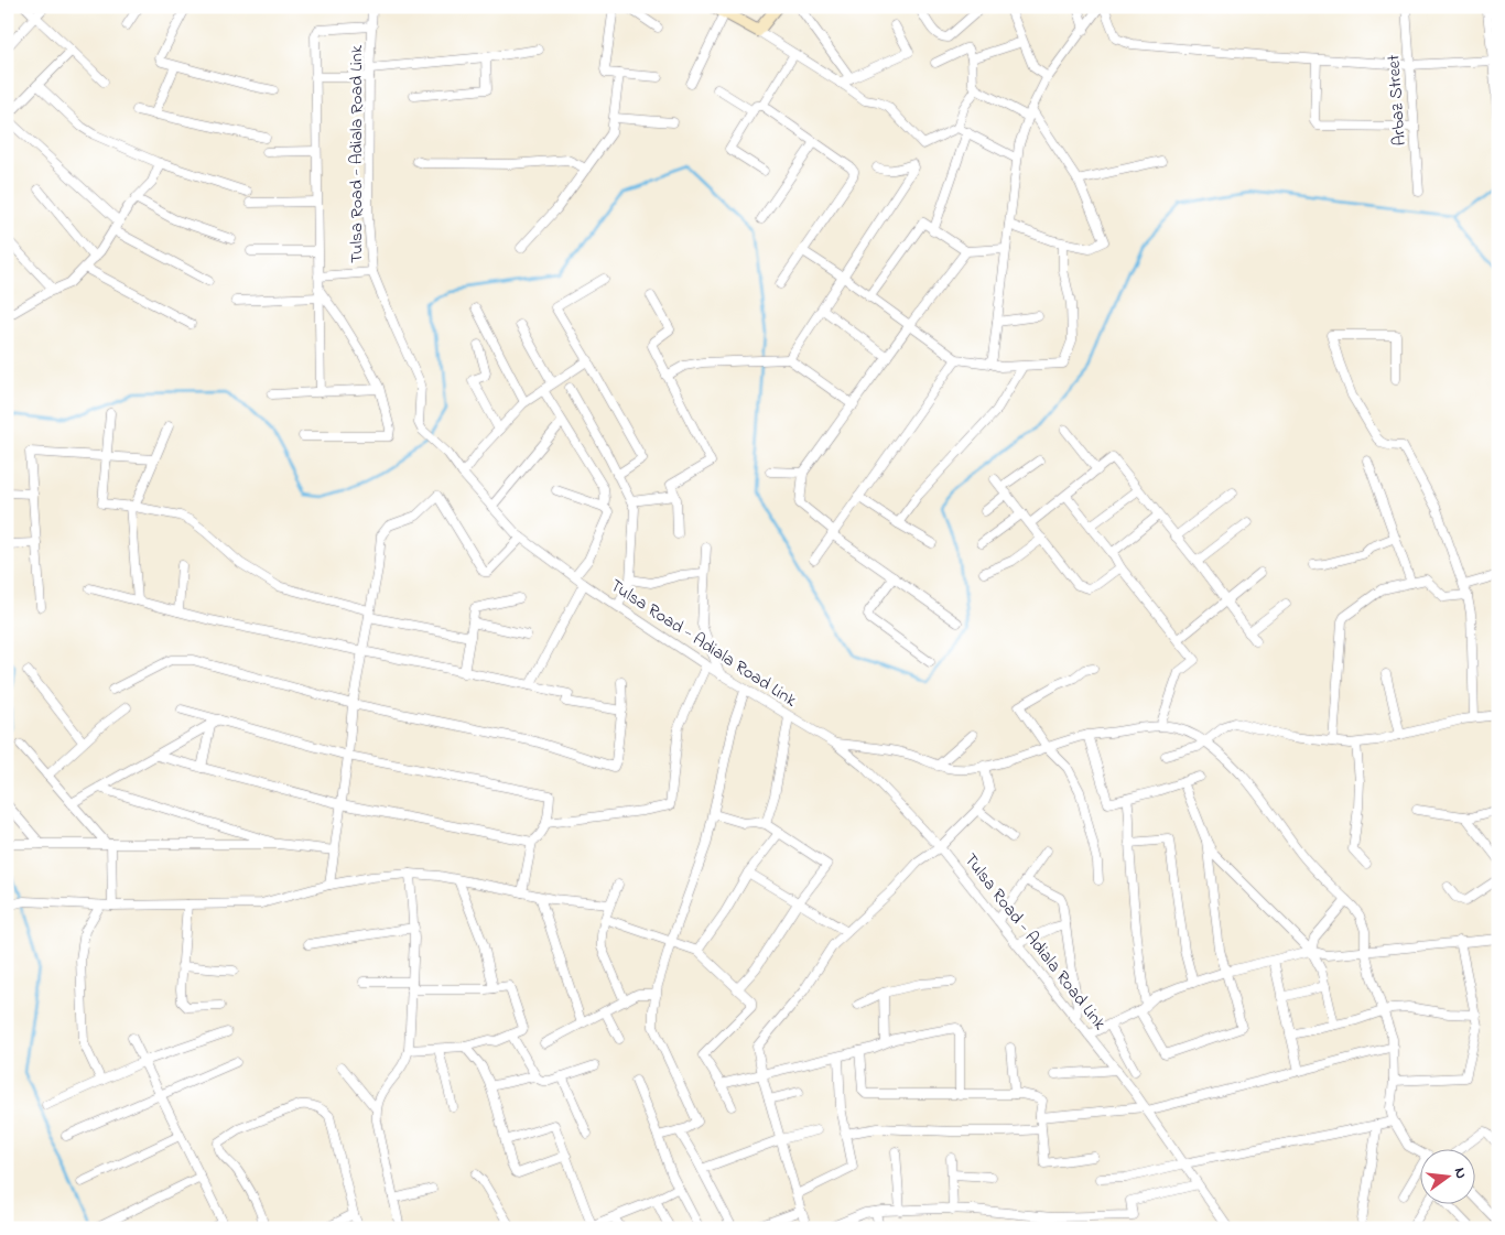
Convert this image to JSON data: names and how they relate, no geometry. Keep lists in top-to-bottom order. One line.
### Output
{"streets":{"street":["Arbaz Street","Tulsa Road - Adiala Road Link"]},"north":"right"}
